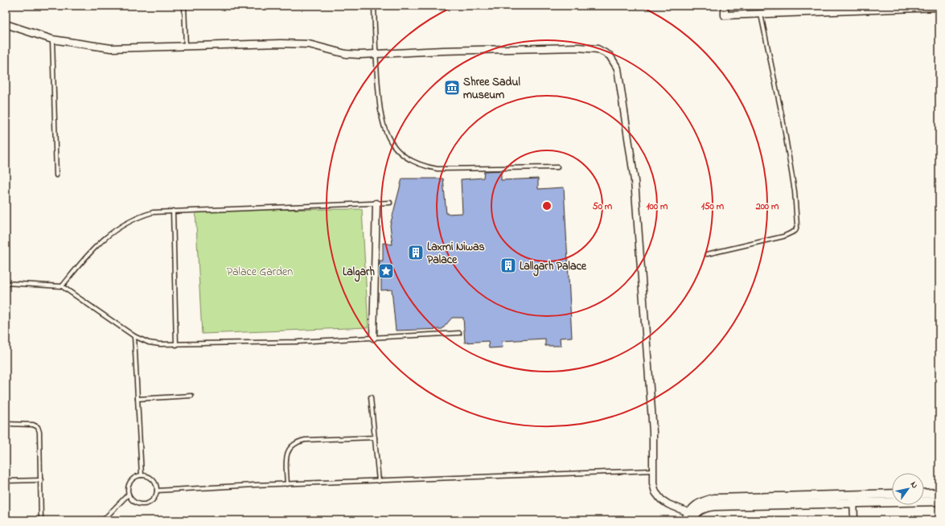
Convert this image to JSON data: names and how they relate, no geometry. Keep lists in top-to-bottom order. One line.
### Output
{"parks":["Palace Garden"],"places":{"museum":["Shree Sadul museum"],"building":["Laxmi Niwas Palace","Lallgarh Palace"],"place":["Lalgarh"]},"north":"top right","rings":["50 m","100 m","150 m","200 m"]}
